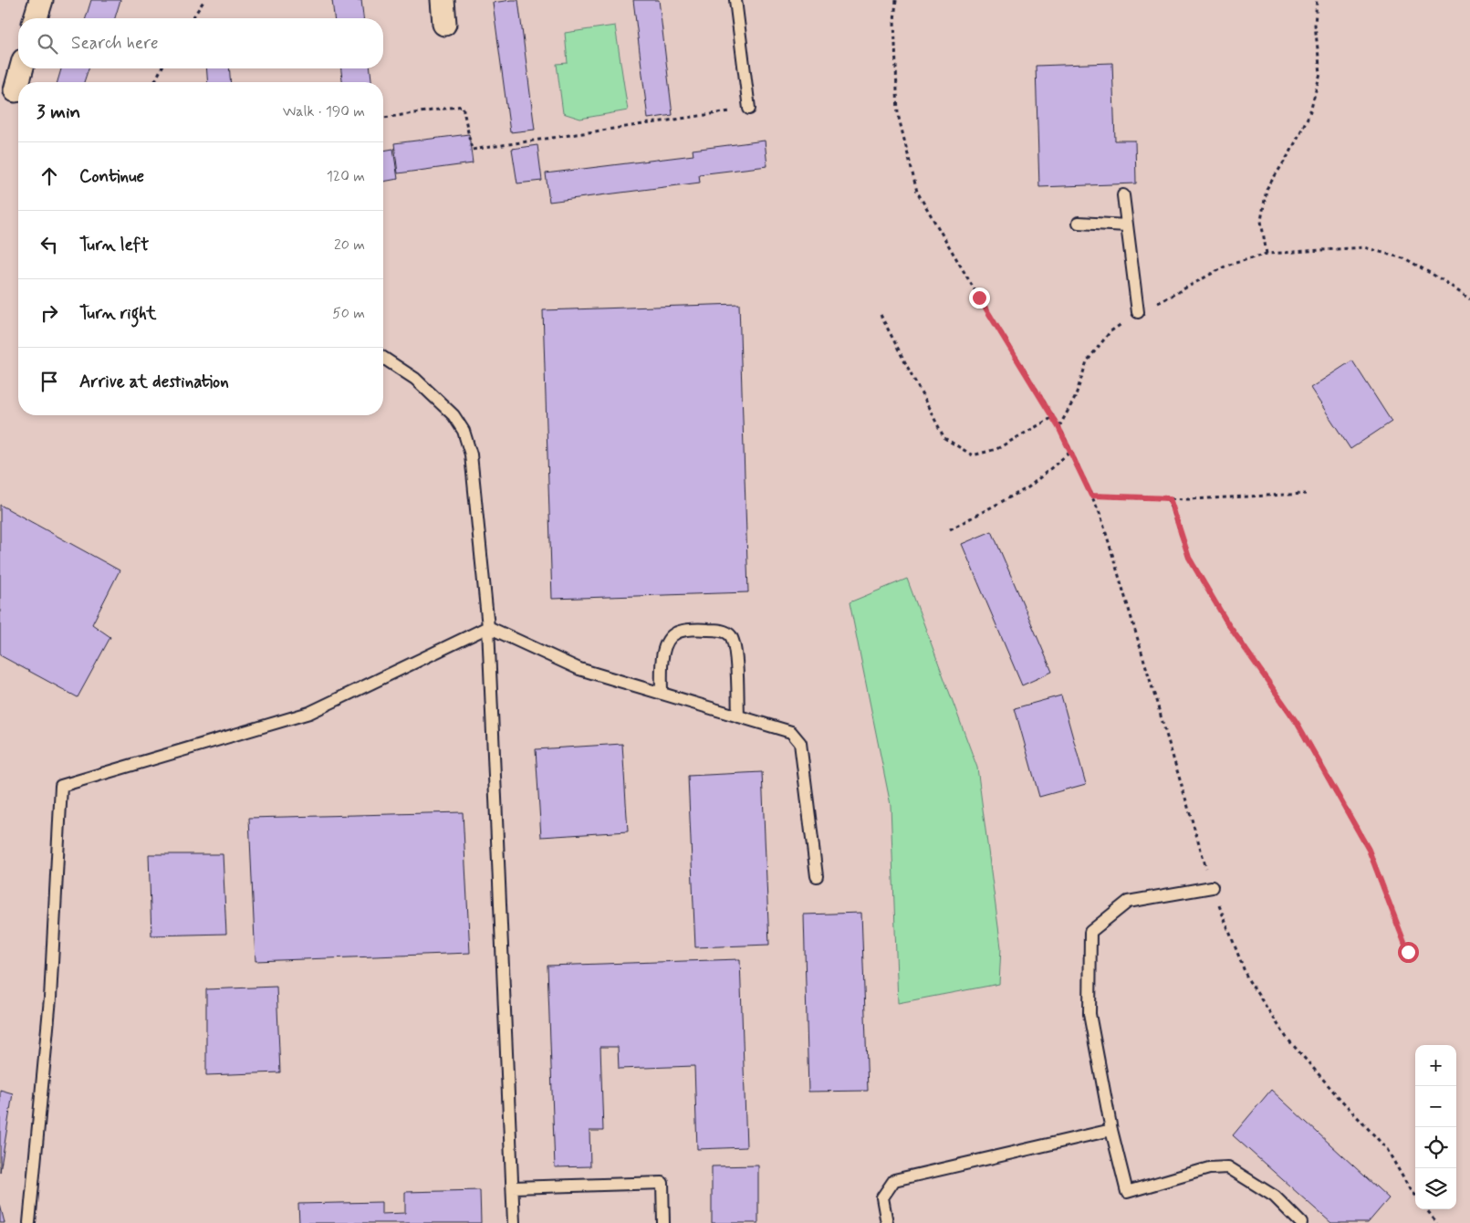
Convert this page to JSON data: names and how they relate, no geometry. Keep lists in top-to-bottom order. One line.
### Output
{"page":{"search":"Search here","heading":["3 min","Walk · 190 m"],"list":[["Continue","120 m"],["Turn left","20 m"],["Turn right","50 m"],"Arrive at destination"],"map_buttons":["+","−"]}}
